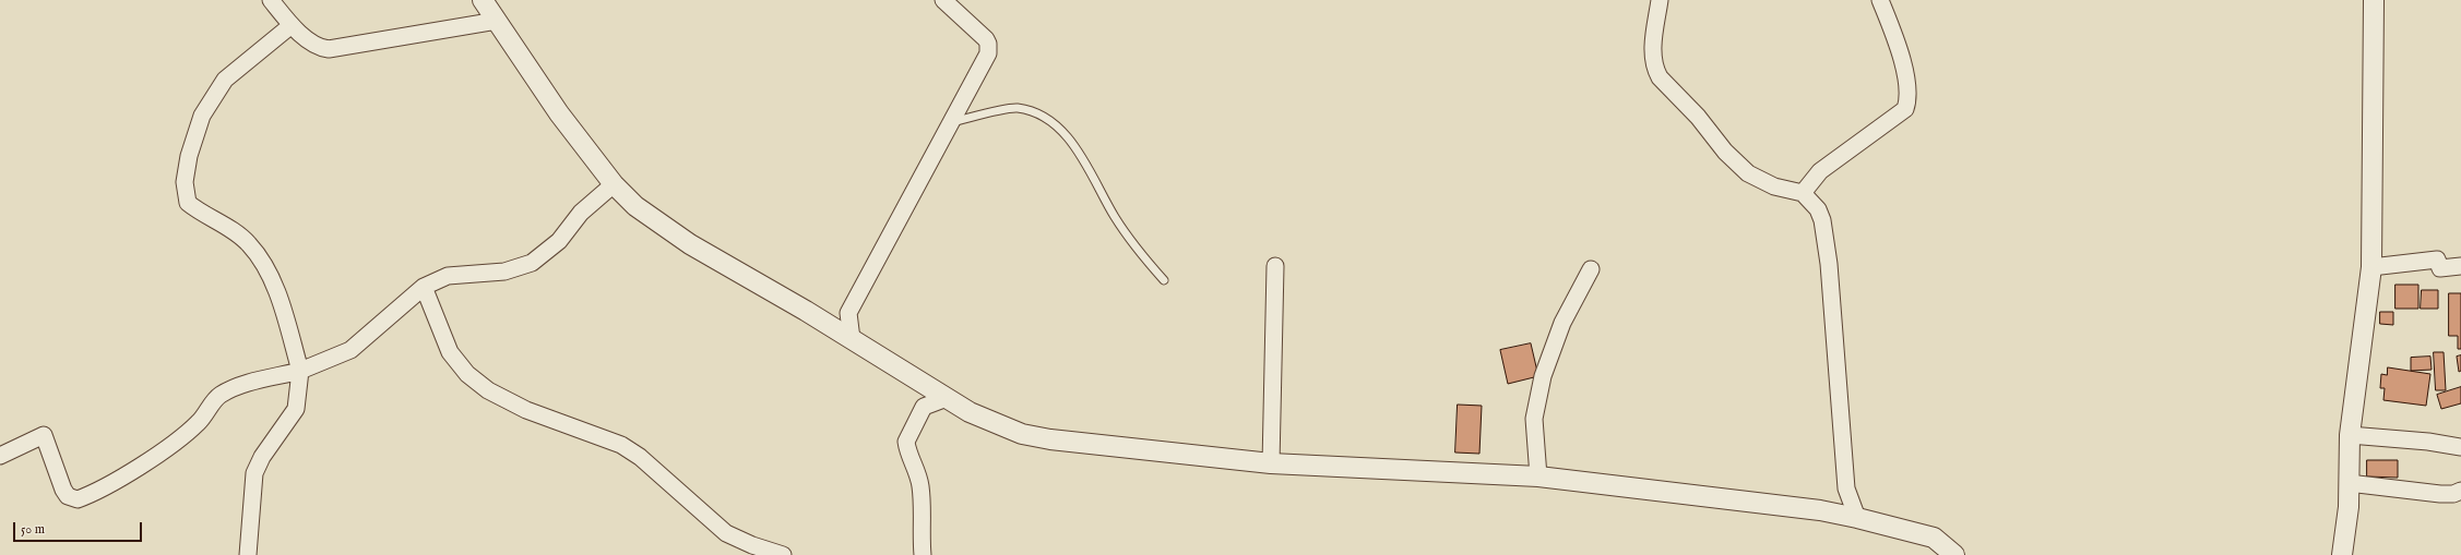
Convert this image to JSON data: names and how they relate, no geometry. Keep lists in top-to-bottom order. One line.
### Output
{"scale_bar":"50 m"}
